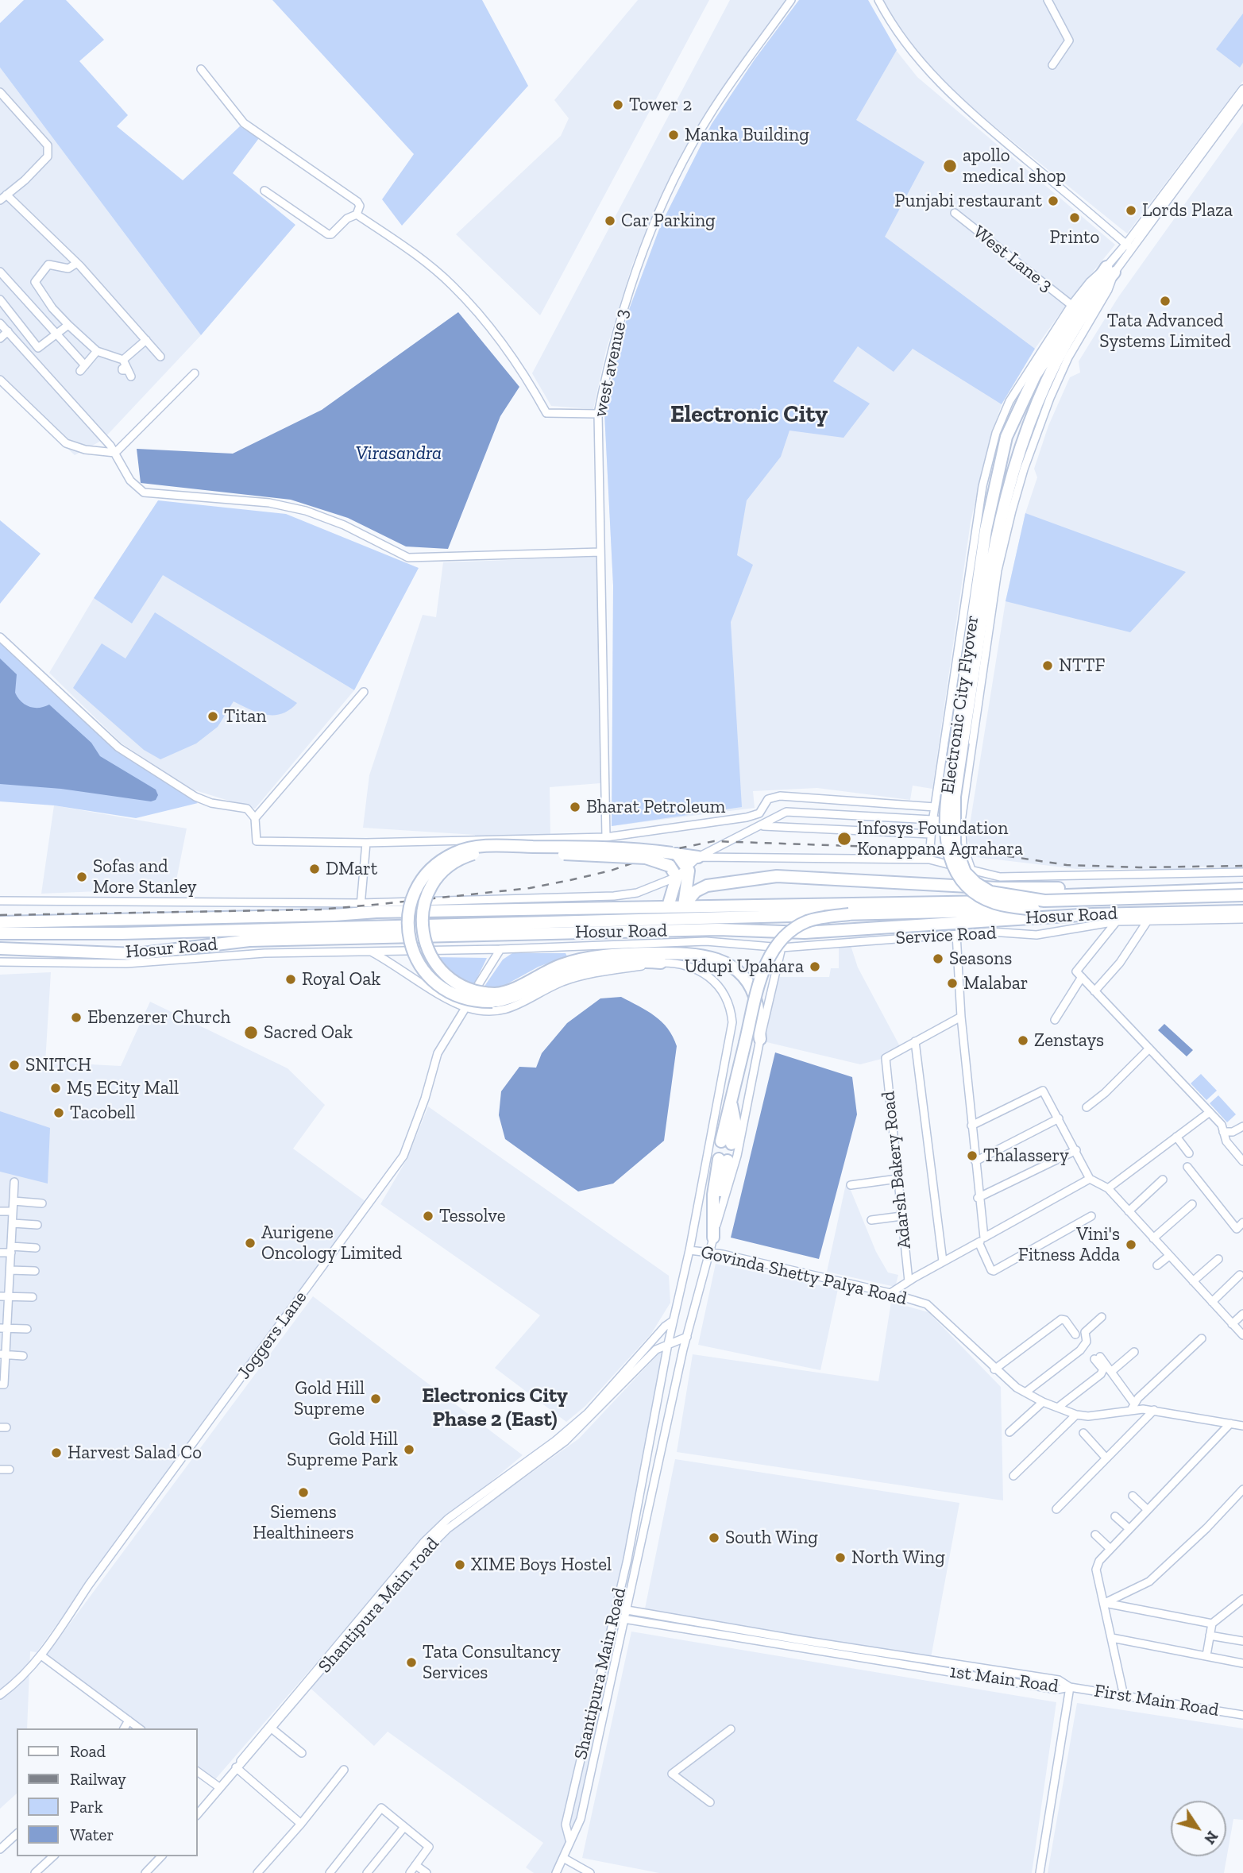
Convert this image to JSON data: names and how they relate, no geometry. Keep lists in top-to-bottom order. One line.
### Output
{"streets":{"highway":["Electronic City Flyover","Hosur Road"],"street":["West Lane 3","west avenue 3","Service Road","Adarsh Bakery Road","Govinda Shetty Palya Road","Joggers Lane","Shantipura Main road","Shantipura Main Road","1st Main Road","First Main Road"]},"crossings":[["Service Road","Joggers Lane"],["Govinda Shetty Palya Road","Shantipura Main Road"],["Joggers Lane","Shantipura Main Road"],["Shantipura Main road","Shantipura Main Road"],["Shantipura Main Road","1st Main Road"],["1st Main Road","First Main Road"]],"districts":["Electronic City","Electronics City Phase 2 (East)"],"water":["Virasandra"],"places":["Tower 2","Manka Building","apollo medical shop","Punjabi restaurant","Lords Plaza","Printo","Car Parking","Tata Advanced Systems Limited","NTTF","Titan","Bharat Petroleum","Infosys Foundation Konappana Agrahara","DMart","Sofas and More Stanley","Seasons","Udupi Upahara","Royal Oak","Malabar","Ebenzerer Church","Sacred Oak","Zenstays","SNITCH","M5 ECity Mall","Tacobell","Thalassery","Tessolve","Aurigene Oncology Limited","Vini's Fitness Adda","Gold Hill Supreme","Gold Hill Supreme Park","Harvest Salad Co","Siemens Healthineers","South Wing","North Wing","XIME Boys Hostel","Tata Consultancy Services"],"legend":["Road","Railway","Park","Water"],"north":"bottom right"}
